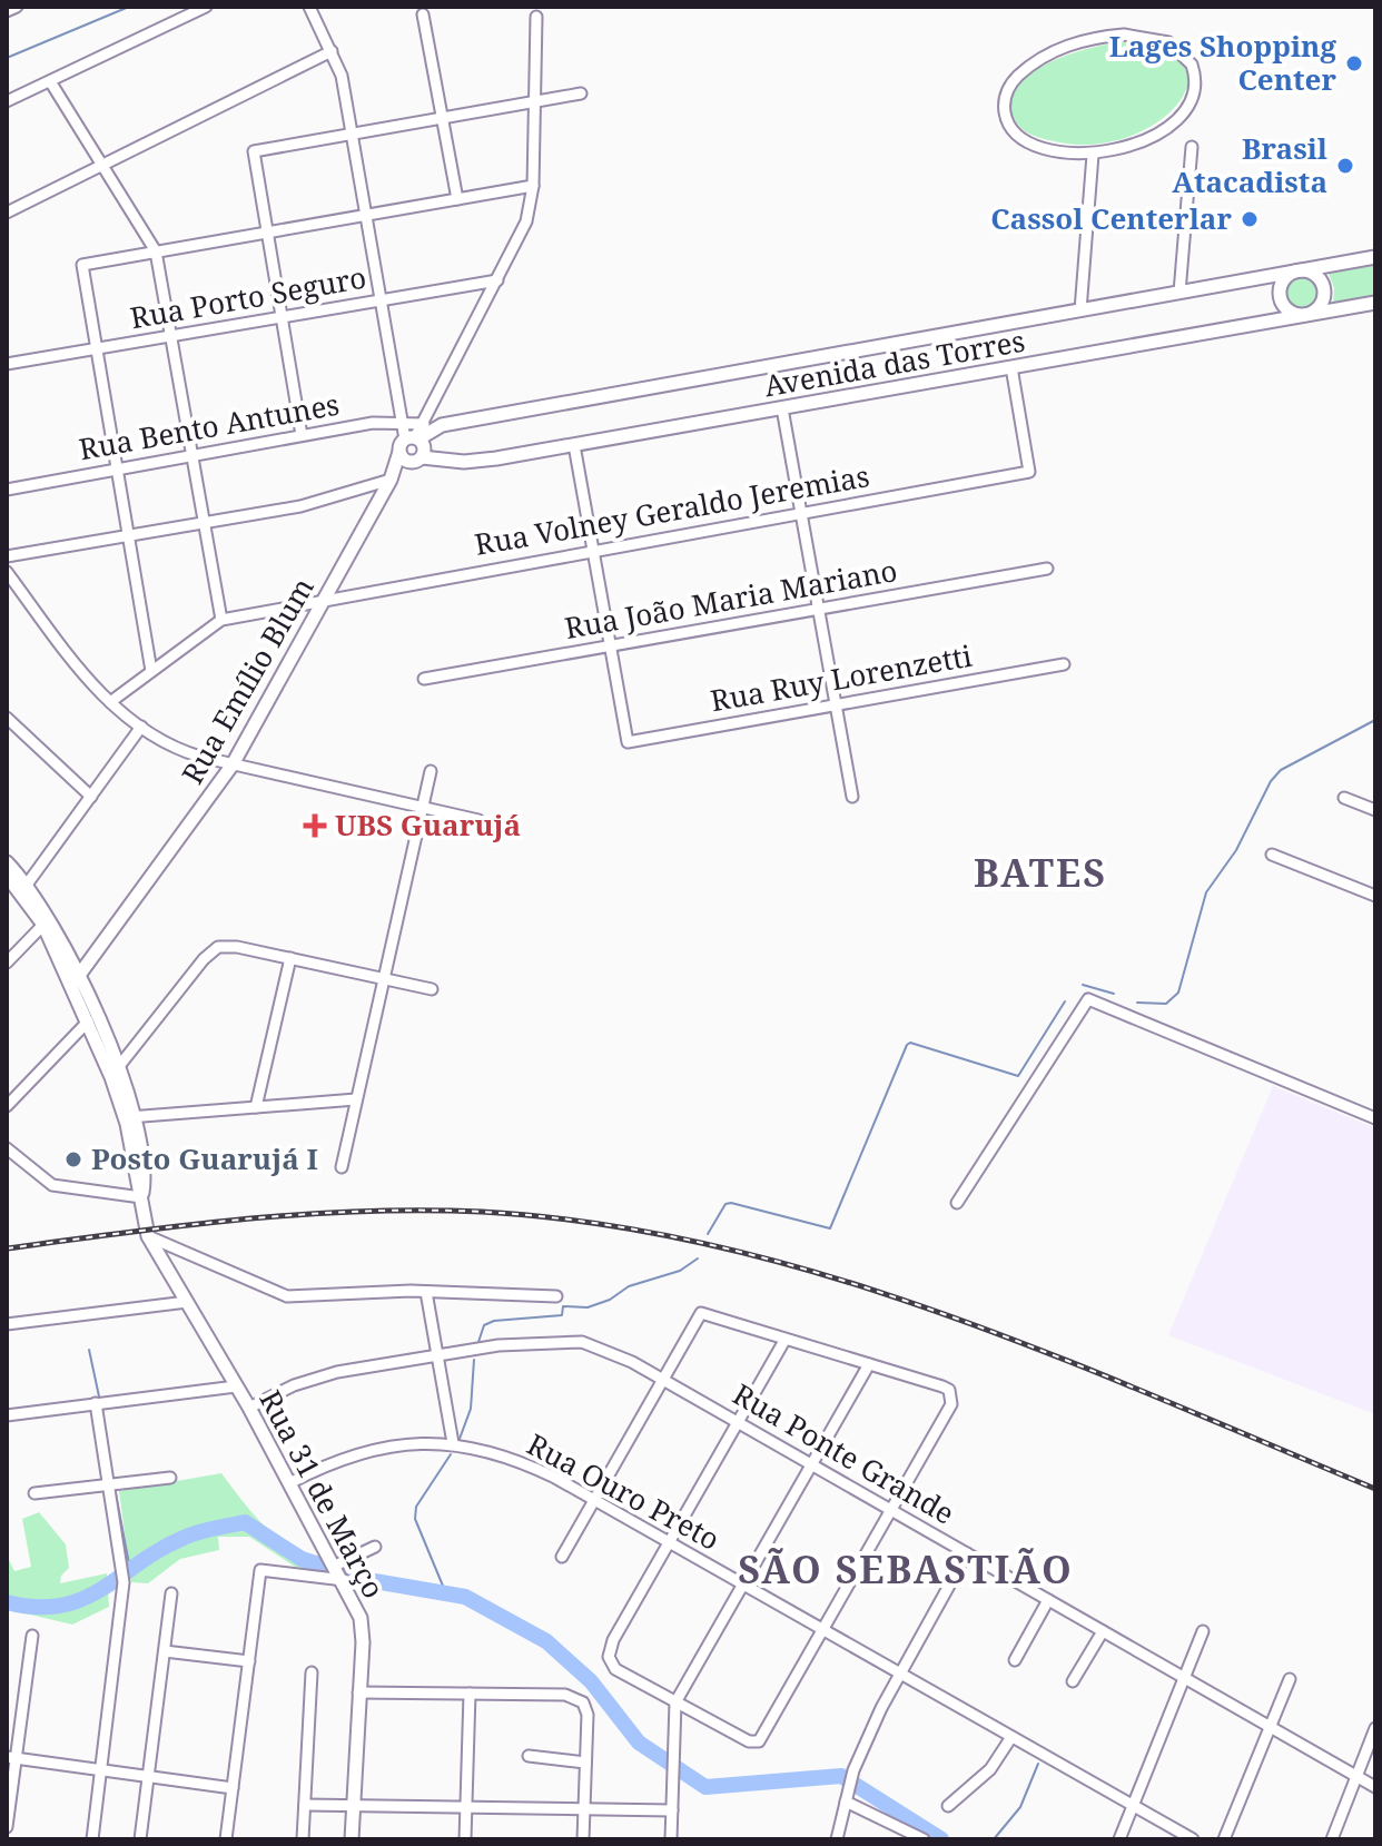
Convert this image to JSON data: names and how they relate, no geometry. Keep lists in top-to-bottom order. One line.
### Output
{"streets":{"main road":["Avenida das Torres","Rua Emílio Blum","Rua 31 de Março"],"street":["Rua Porto Seguro","Rua Bento Antunes","Rua Volney Geraldo Jeremias","Rua João Maria Mariano","Rua Ruy Lorenzetti","Rua Ponte Grande","Rua Ouro Preto"]},"crossings":[["Rua Porto Seguro","Rua Emílio Blum"],["Avenida das Torres","Rua Bento Antunes"],["Avenida das Torres","Rua Volney Geraldo Jeremias"],["Avenida das Torres","Rua Emílio Blum"],["Rua Bento Antunes","Rua Emílio Blum"],["Rua Volney Geraldo Jeremias","Rua Emílio Blum"],["Rua João Maria Mariano","Rua Ruy Lorenzetti"],["Rua Emílio Blum","Rua 31 de Março"],["Rua Ponte Grande","Rua 31 de Março"],["Rua Ouro Preto","Rua 31 de Março"]],"districts":["BATES","SÃO SEBASTIÃO"],"places":{"other":["Lages Shopping Center","Brasil Atacadista","Cassol Centerlar","Posto Guarujá I"],"health":["UBS Guarujá"]}}
